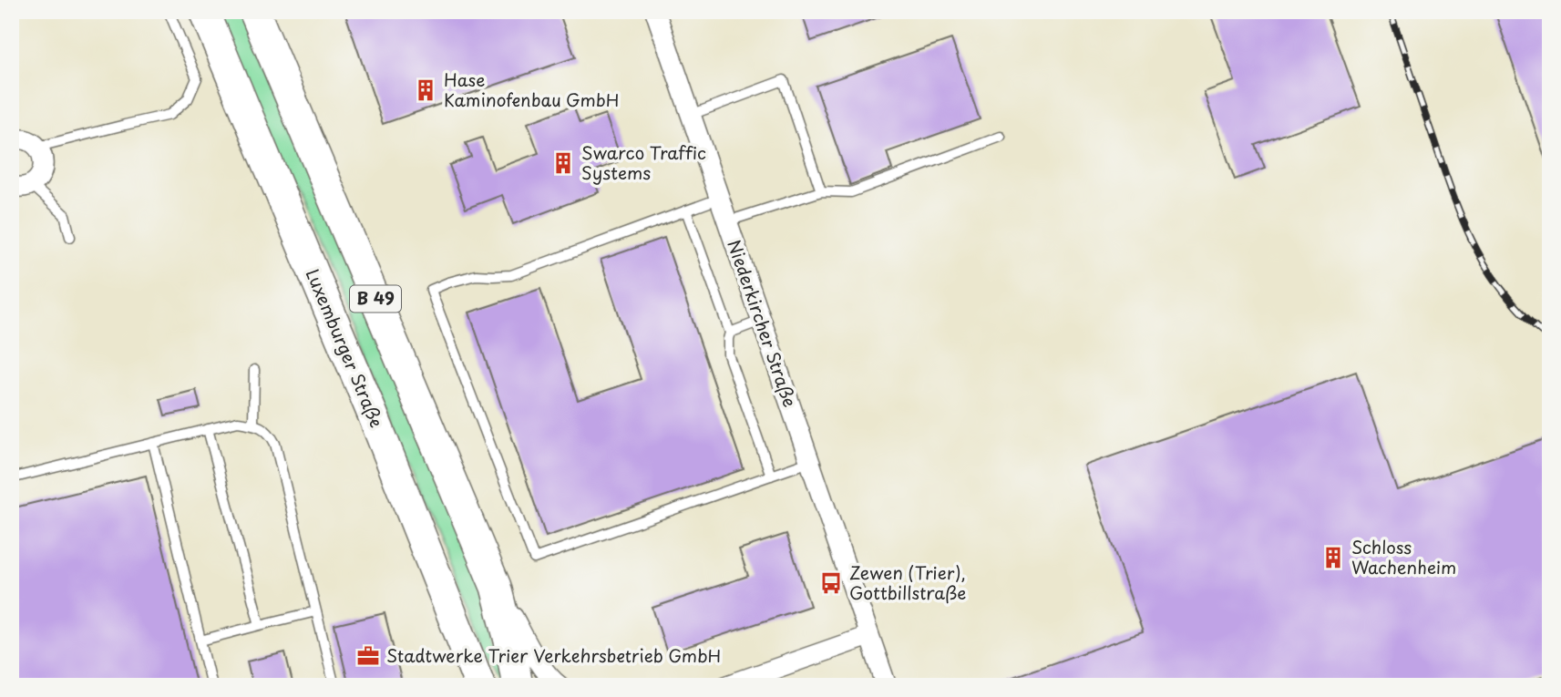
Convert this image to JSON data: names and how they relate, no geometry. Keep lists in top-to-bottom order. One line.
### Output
{"streets":{"main road":["B 49","Luxemburger Straße"],"street":["Niederkircher Straße"]},"places":{"building":["Hase Kaminofenbau GmbH","Swarco Traffic Systems","Schloss Wachenheim"],"bus stop":["Zewen (Trier), Gottbillstraße"],"office":["Stadtwerke Trier Verkehrsbetrieb GmbH"]}}
